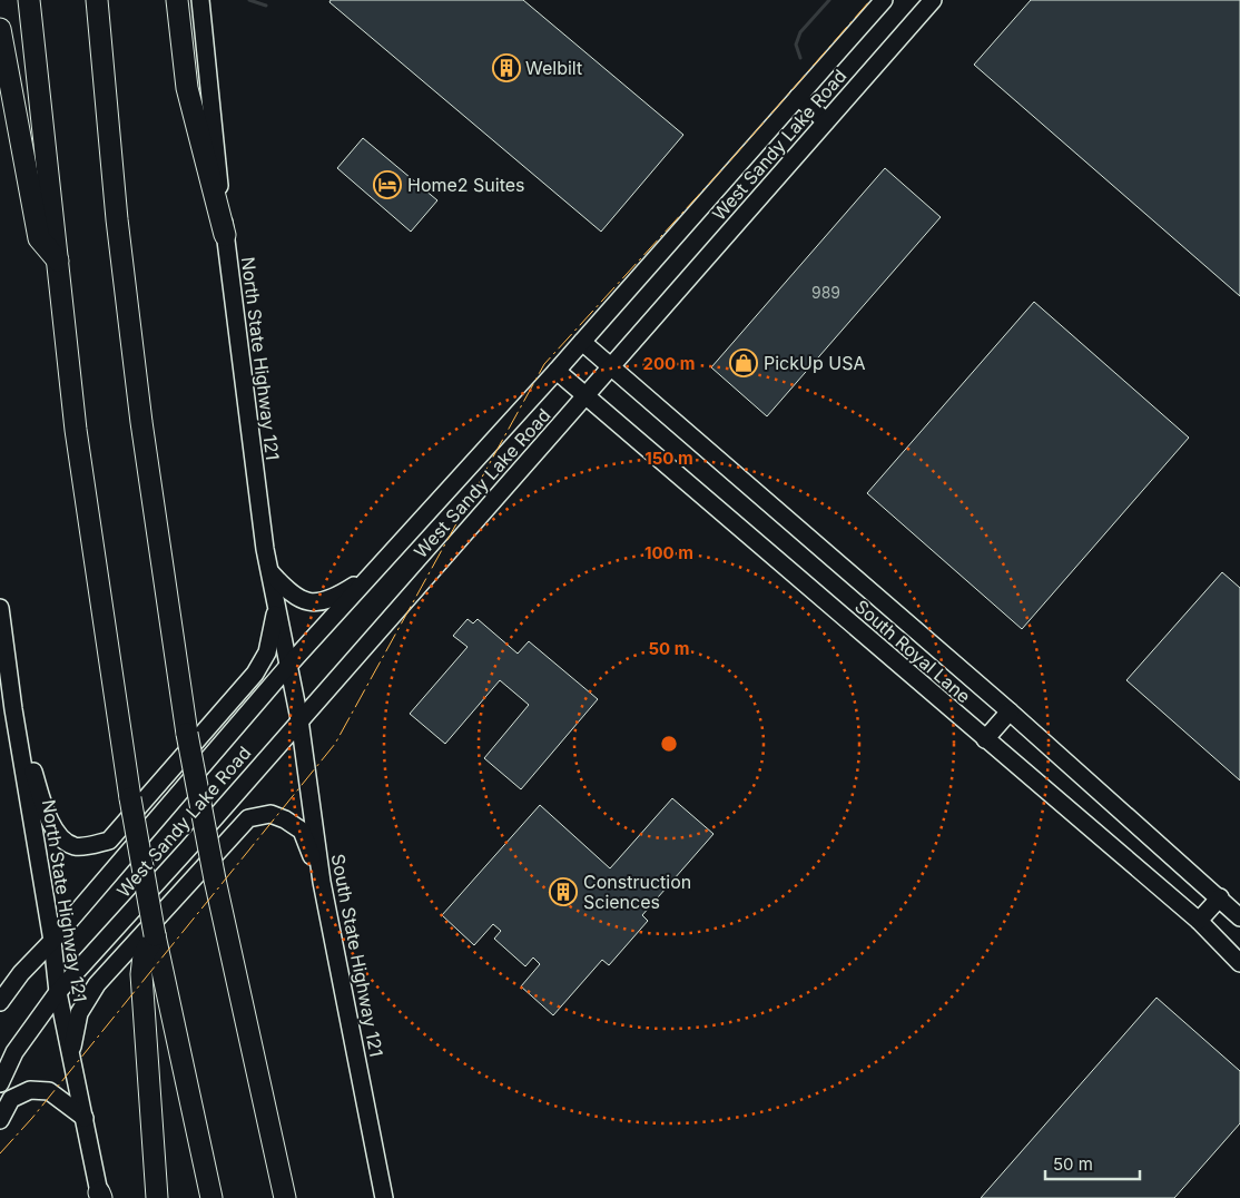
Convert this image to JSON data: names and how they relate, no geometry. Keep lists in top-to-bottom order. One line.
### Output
{"streets":{"main road":["West Sandy Lake Road","North State Highway 121","South Royal Lane","South State Highway 121"]},"crossings":[["West Sandy Lake Road","North State Highway 121"],["West Sandy Lake Road","South Royal Lane"],["West Sandy Lake Road","South State Highway 121"],["North State Highway 121","South State Highway 121"]],"places":{"building":["Welbilt","Construction Sciences"],"hotel":["Home2 Suites"],"shop":["PickUp USA"]},"house_numbers":["989"],"scale_bar":"50 m","rings":["200 m","150 m","100 m","50 m"]}
